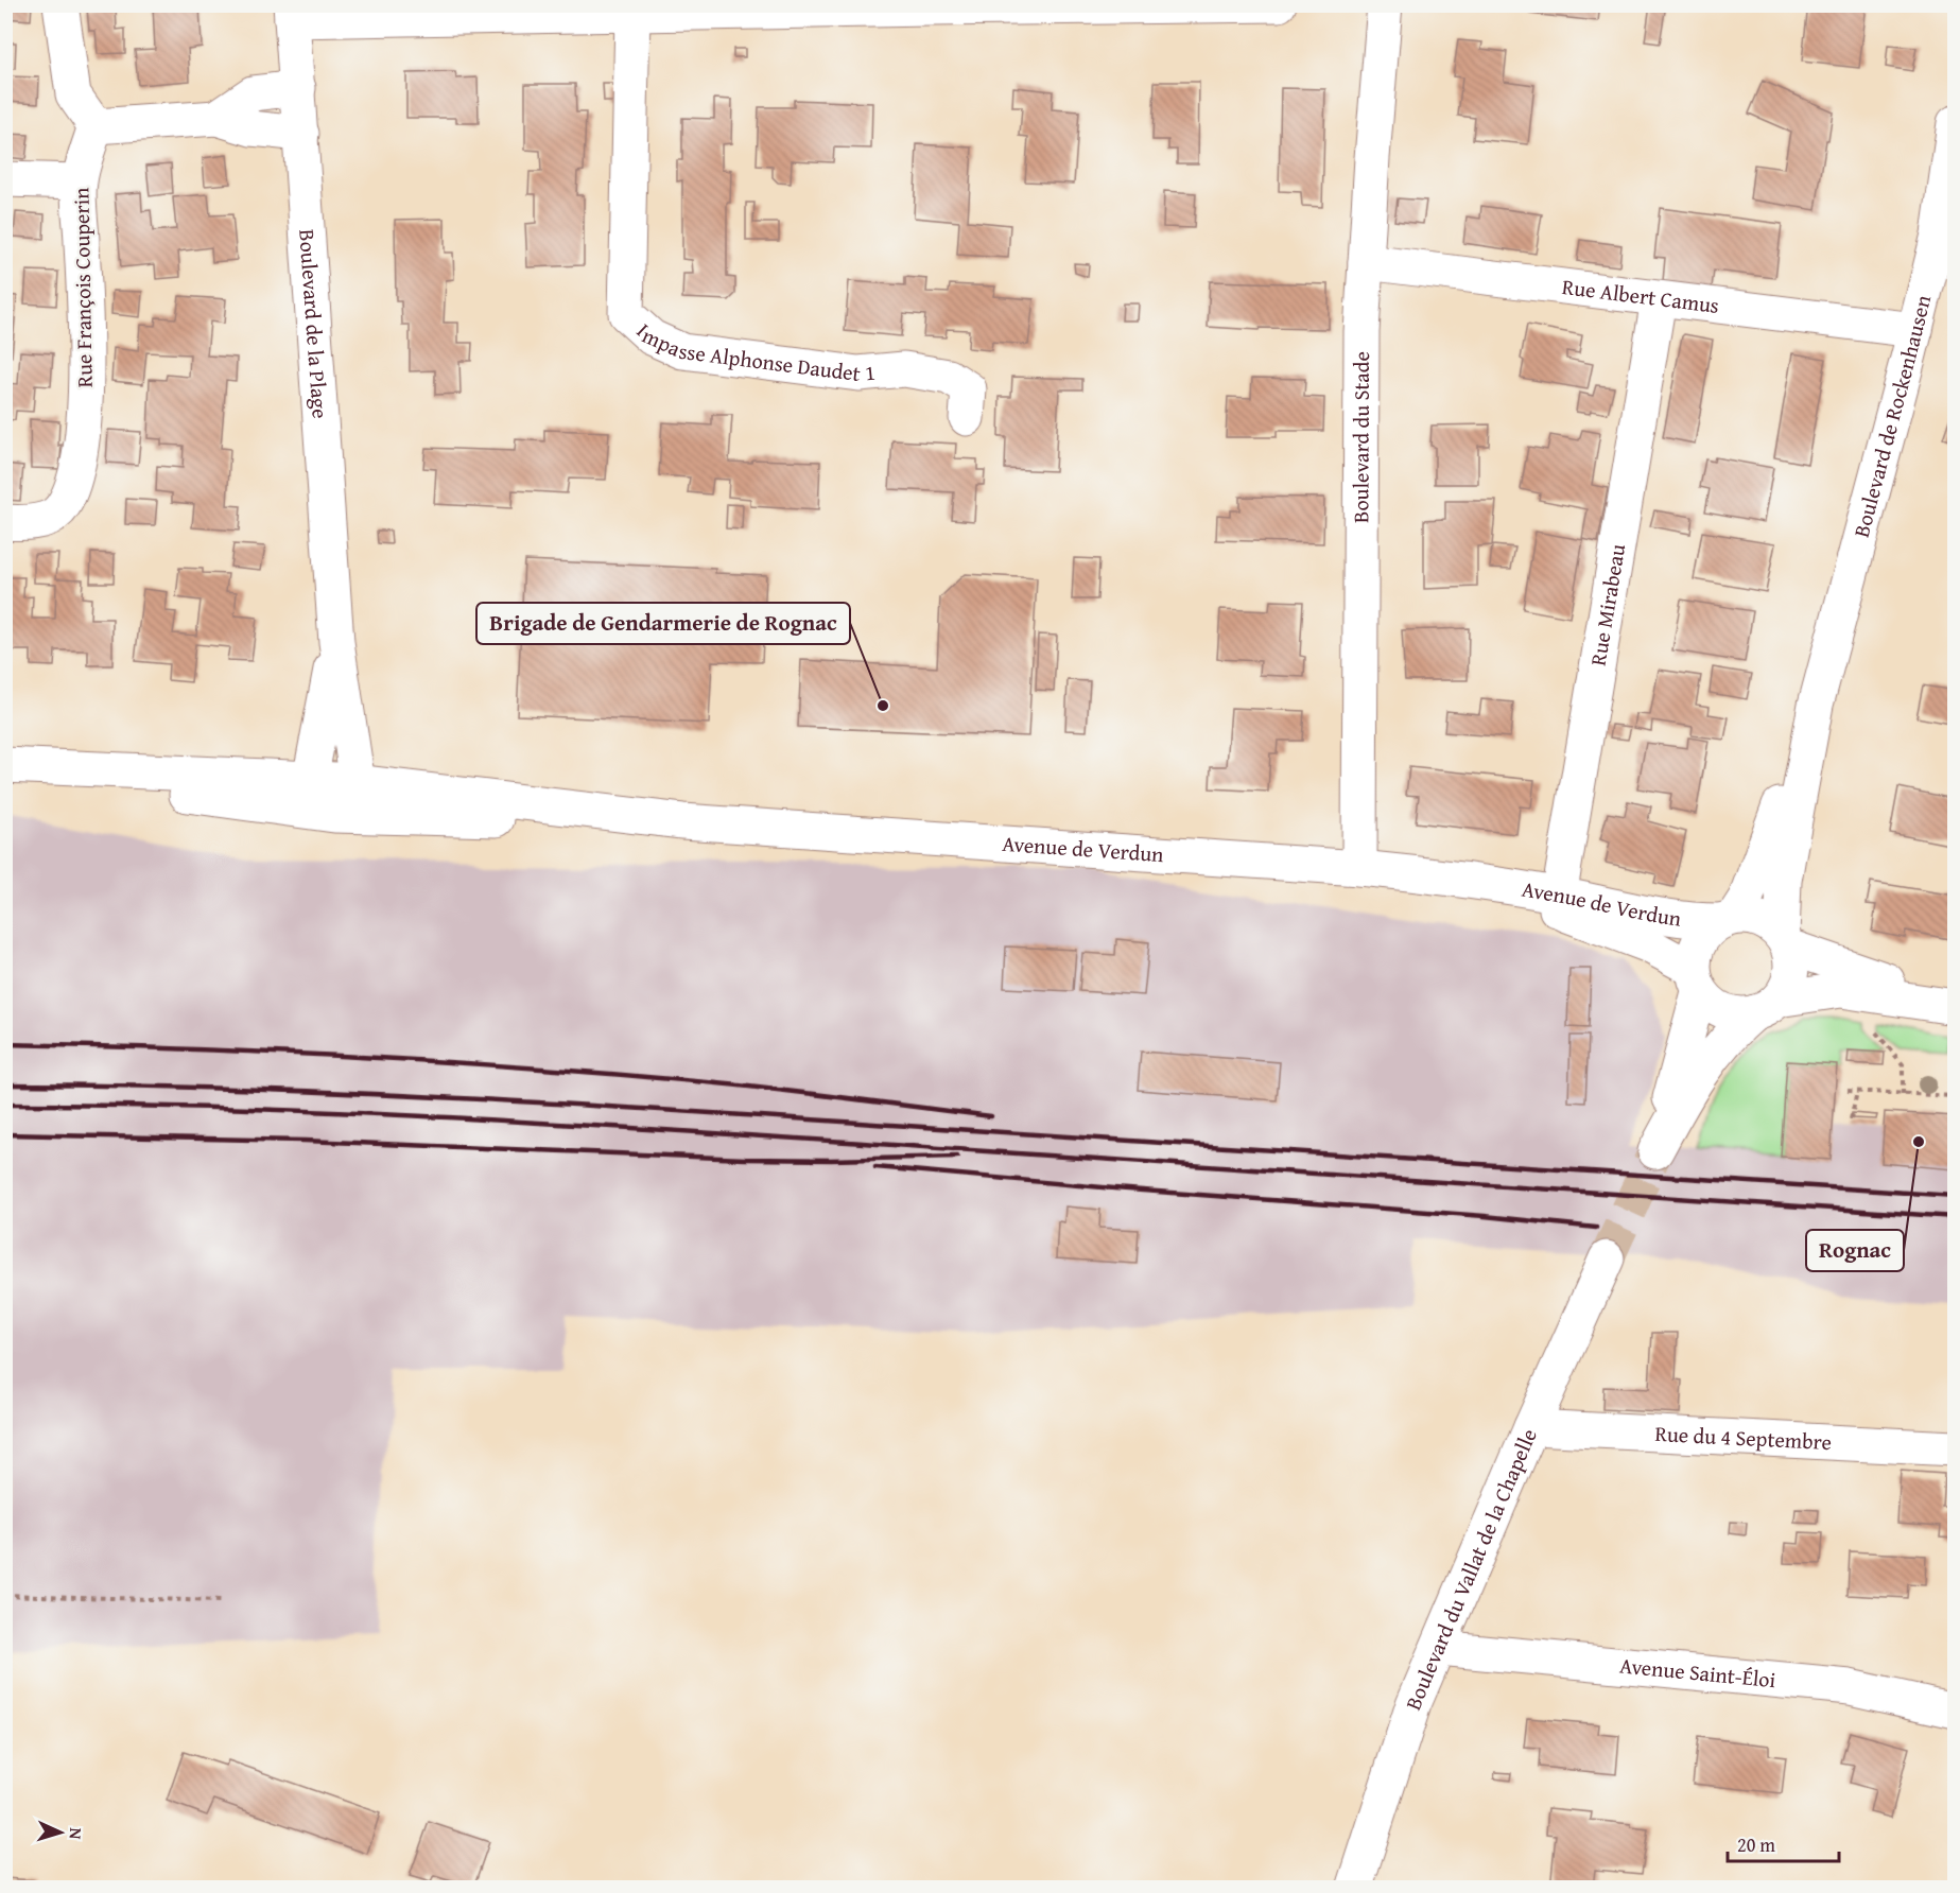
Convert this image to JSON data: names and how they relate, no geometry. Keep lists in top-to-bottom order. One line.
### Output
{"streets":{"street":["Rue François Couperin","Rue Albert Camus","Boulevard de la Plage","Impasse Alphonse Daudet 1","Boulevard de Rockenhausen","Boulevard du Stade","Rue Mirabeau","Avenue de Verdun","Rue du 4 Septembre","Boulevard du Vallat de la Chapelle","Avenue Saint-Éloi"]},"crossings":[["Rue Albert Camus","Boulevard de Rockenhausen"],["Rue Albert Camus","Boulevard du Stade"],["Rue Albert Camus","Rue Mirabeau"],["Boulevard de Rockenhausen","Avenue de Verdun"],["Boulevard du Stade","Avenue de Verdun"],["Rue Mirabeau","Avenue de Verdun"],["Rue du 4 Septembre","Boulevard du Vallat de la Chapelle"],["Boulevard du Vallat de la Chapelle","Avenue Saint-Éloi"]],"places":["Brigade de Gendarmerie de Rognac","Rognac"],"scale_bar":"20 m","north":"right"}
